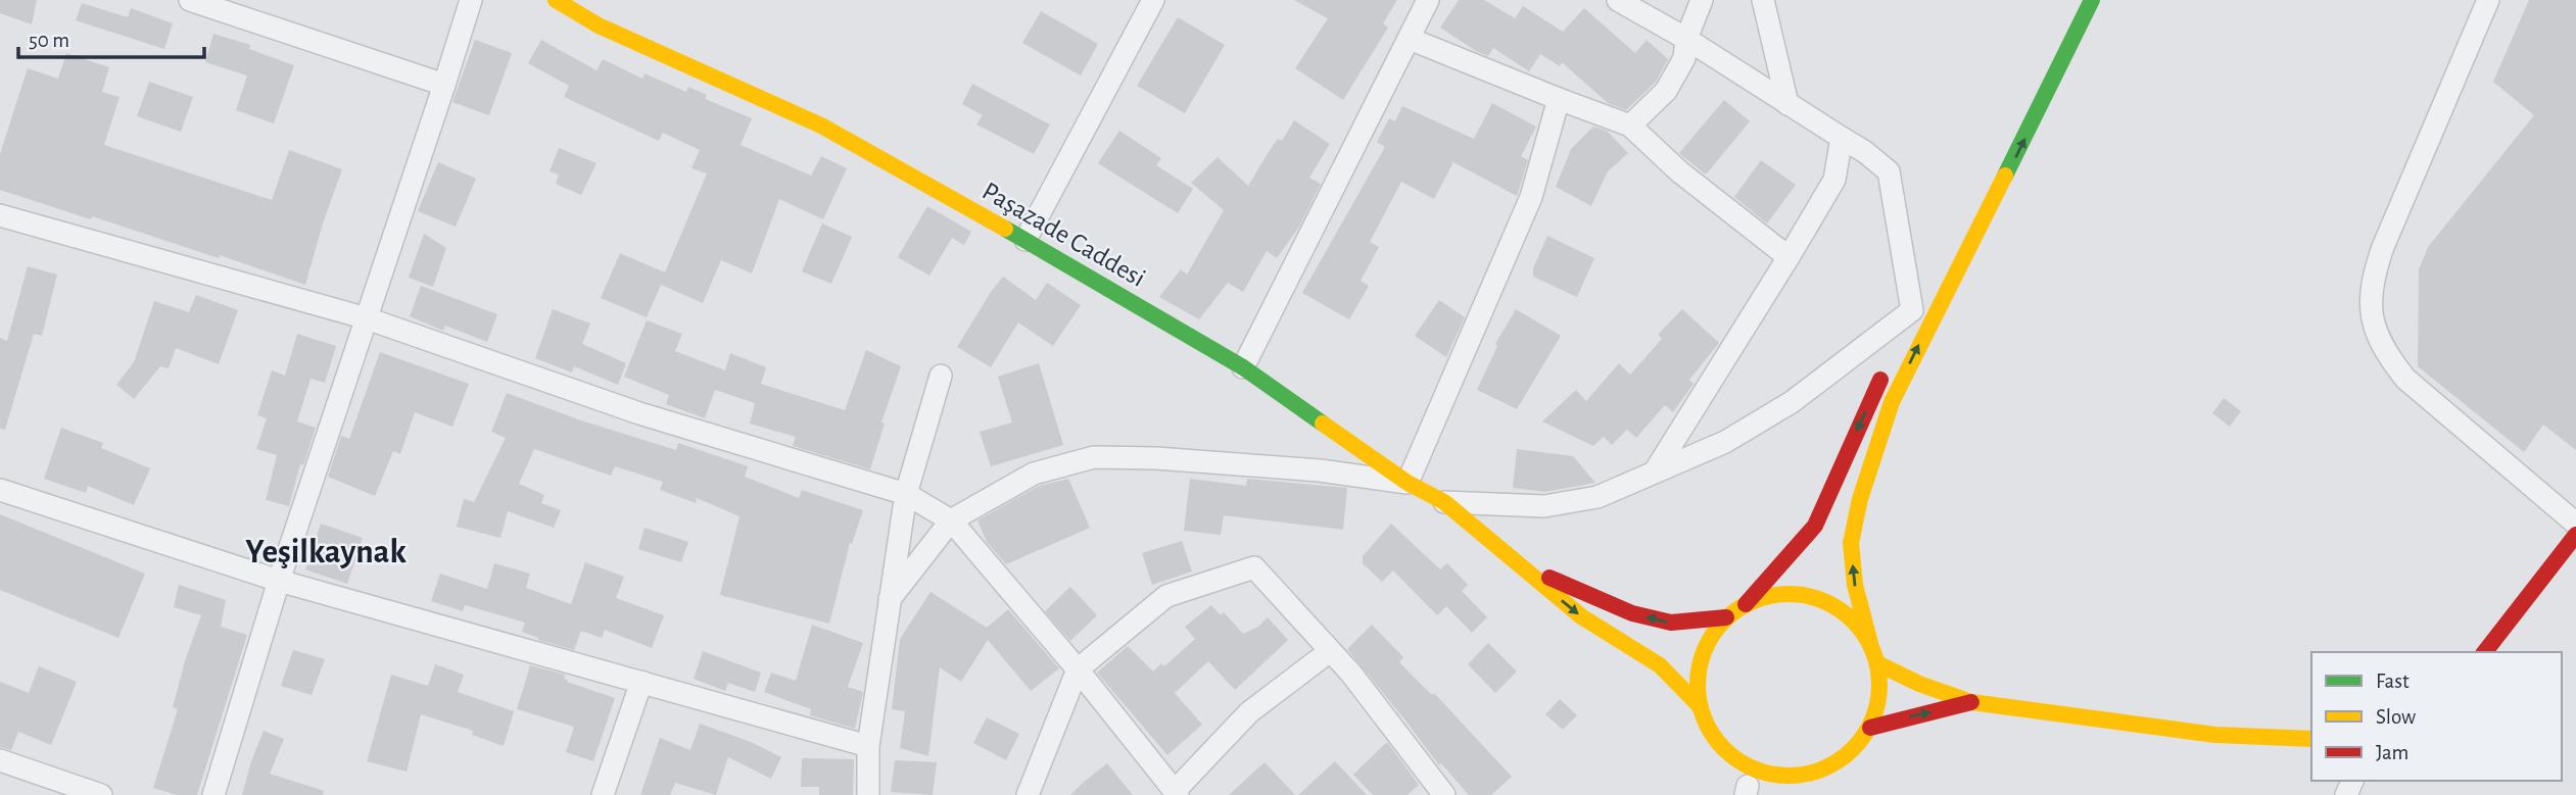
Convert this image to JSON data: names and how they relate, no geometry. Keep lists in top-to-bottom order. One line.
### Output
{"streets":{"street":["Paşazade Caddesi"]},"districts":["Yeşilkaynak"],"legend":["Fast","Slow","Jam"],"scale_bar":"50 m"}
